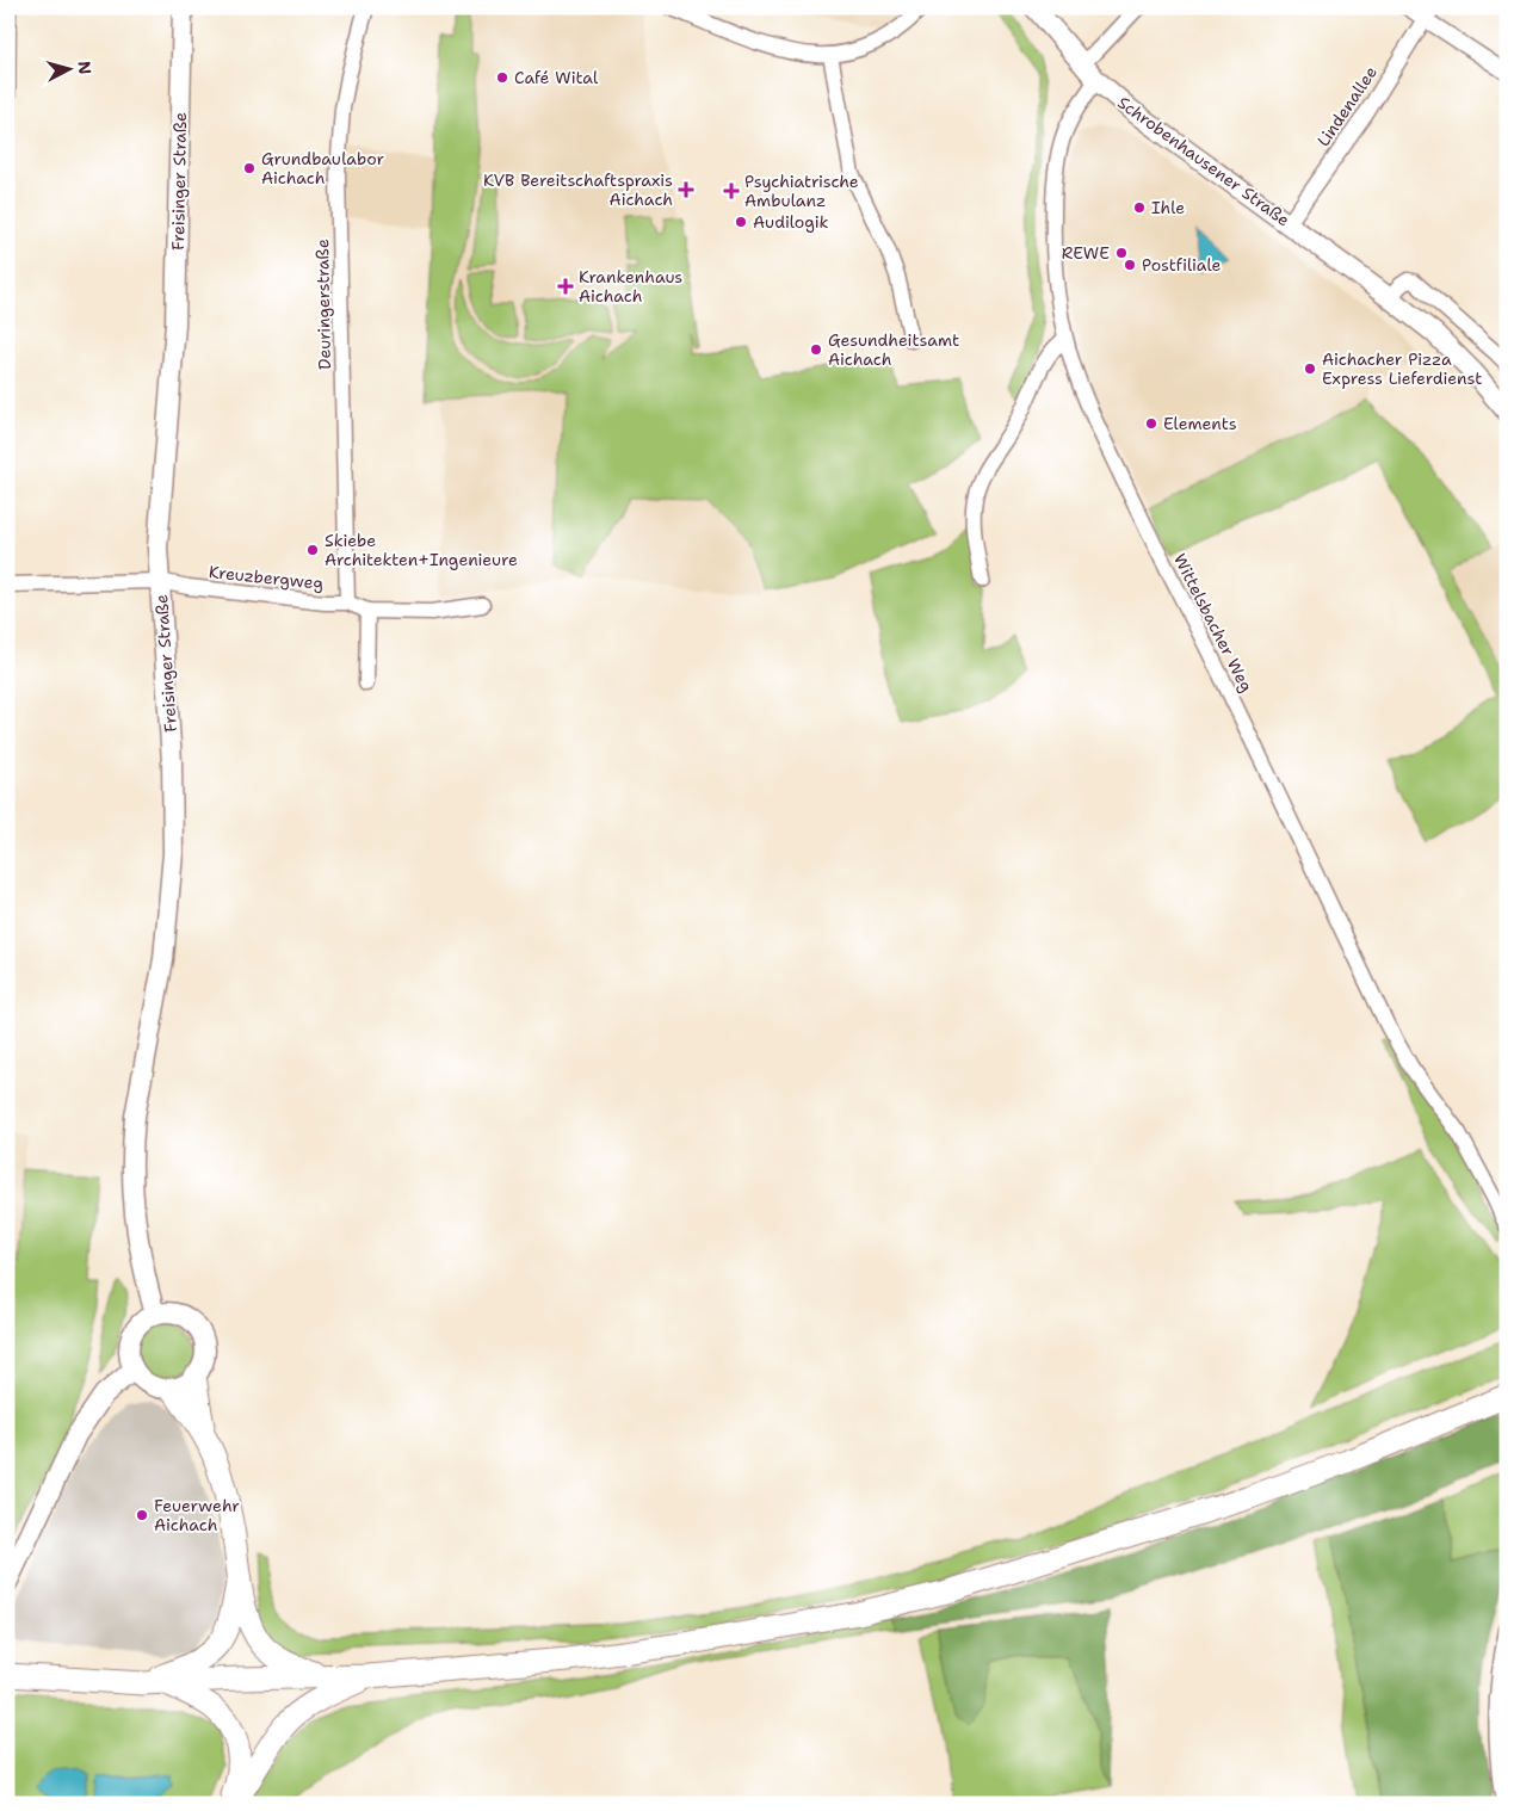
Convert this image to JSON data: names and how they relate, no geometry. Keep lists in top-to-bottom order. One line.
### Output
{"streets":{"main road":["Schrobenhausener Straße","Freisinger Straße"],"street":["Lindenallee","Deuringerstraße","Kreuzbergweg","Wittelsbacher Weg"]},"crossings":[["Lindenallee","Schrobenhausener Straße"],["Schrobenhausener Straße","Wittelsbacher Weg"],["Freisinger Straße","Kreuzbergweg"],["Deuringerstraße","Kreuzbergweg"]],"places":{"other":["Café Wital","Grundbaulabor Aichach","Ihle","Audilogik","REWE","Postfiliale","Gesundheitsamt Aichach","Aichacher Pizza Express Lieferdienst","Elements","Skiebe Architekten+Ingenieure","Feuerwehr Aichach"],"health":["KVB Bereitschaftspraxis Aichach","Psychiatrische Ambulanz","Krankenhaus Aichach"]},"north":"right"}
